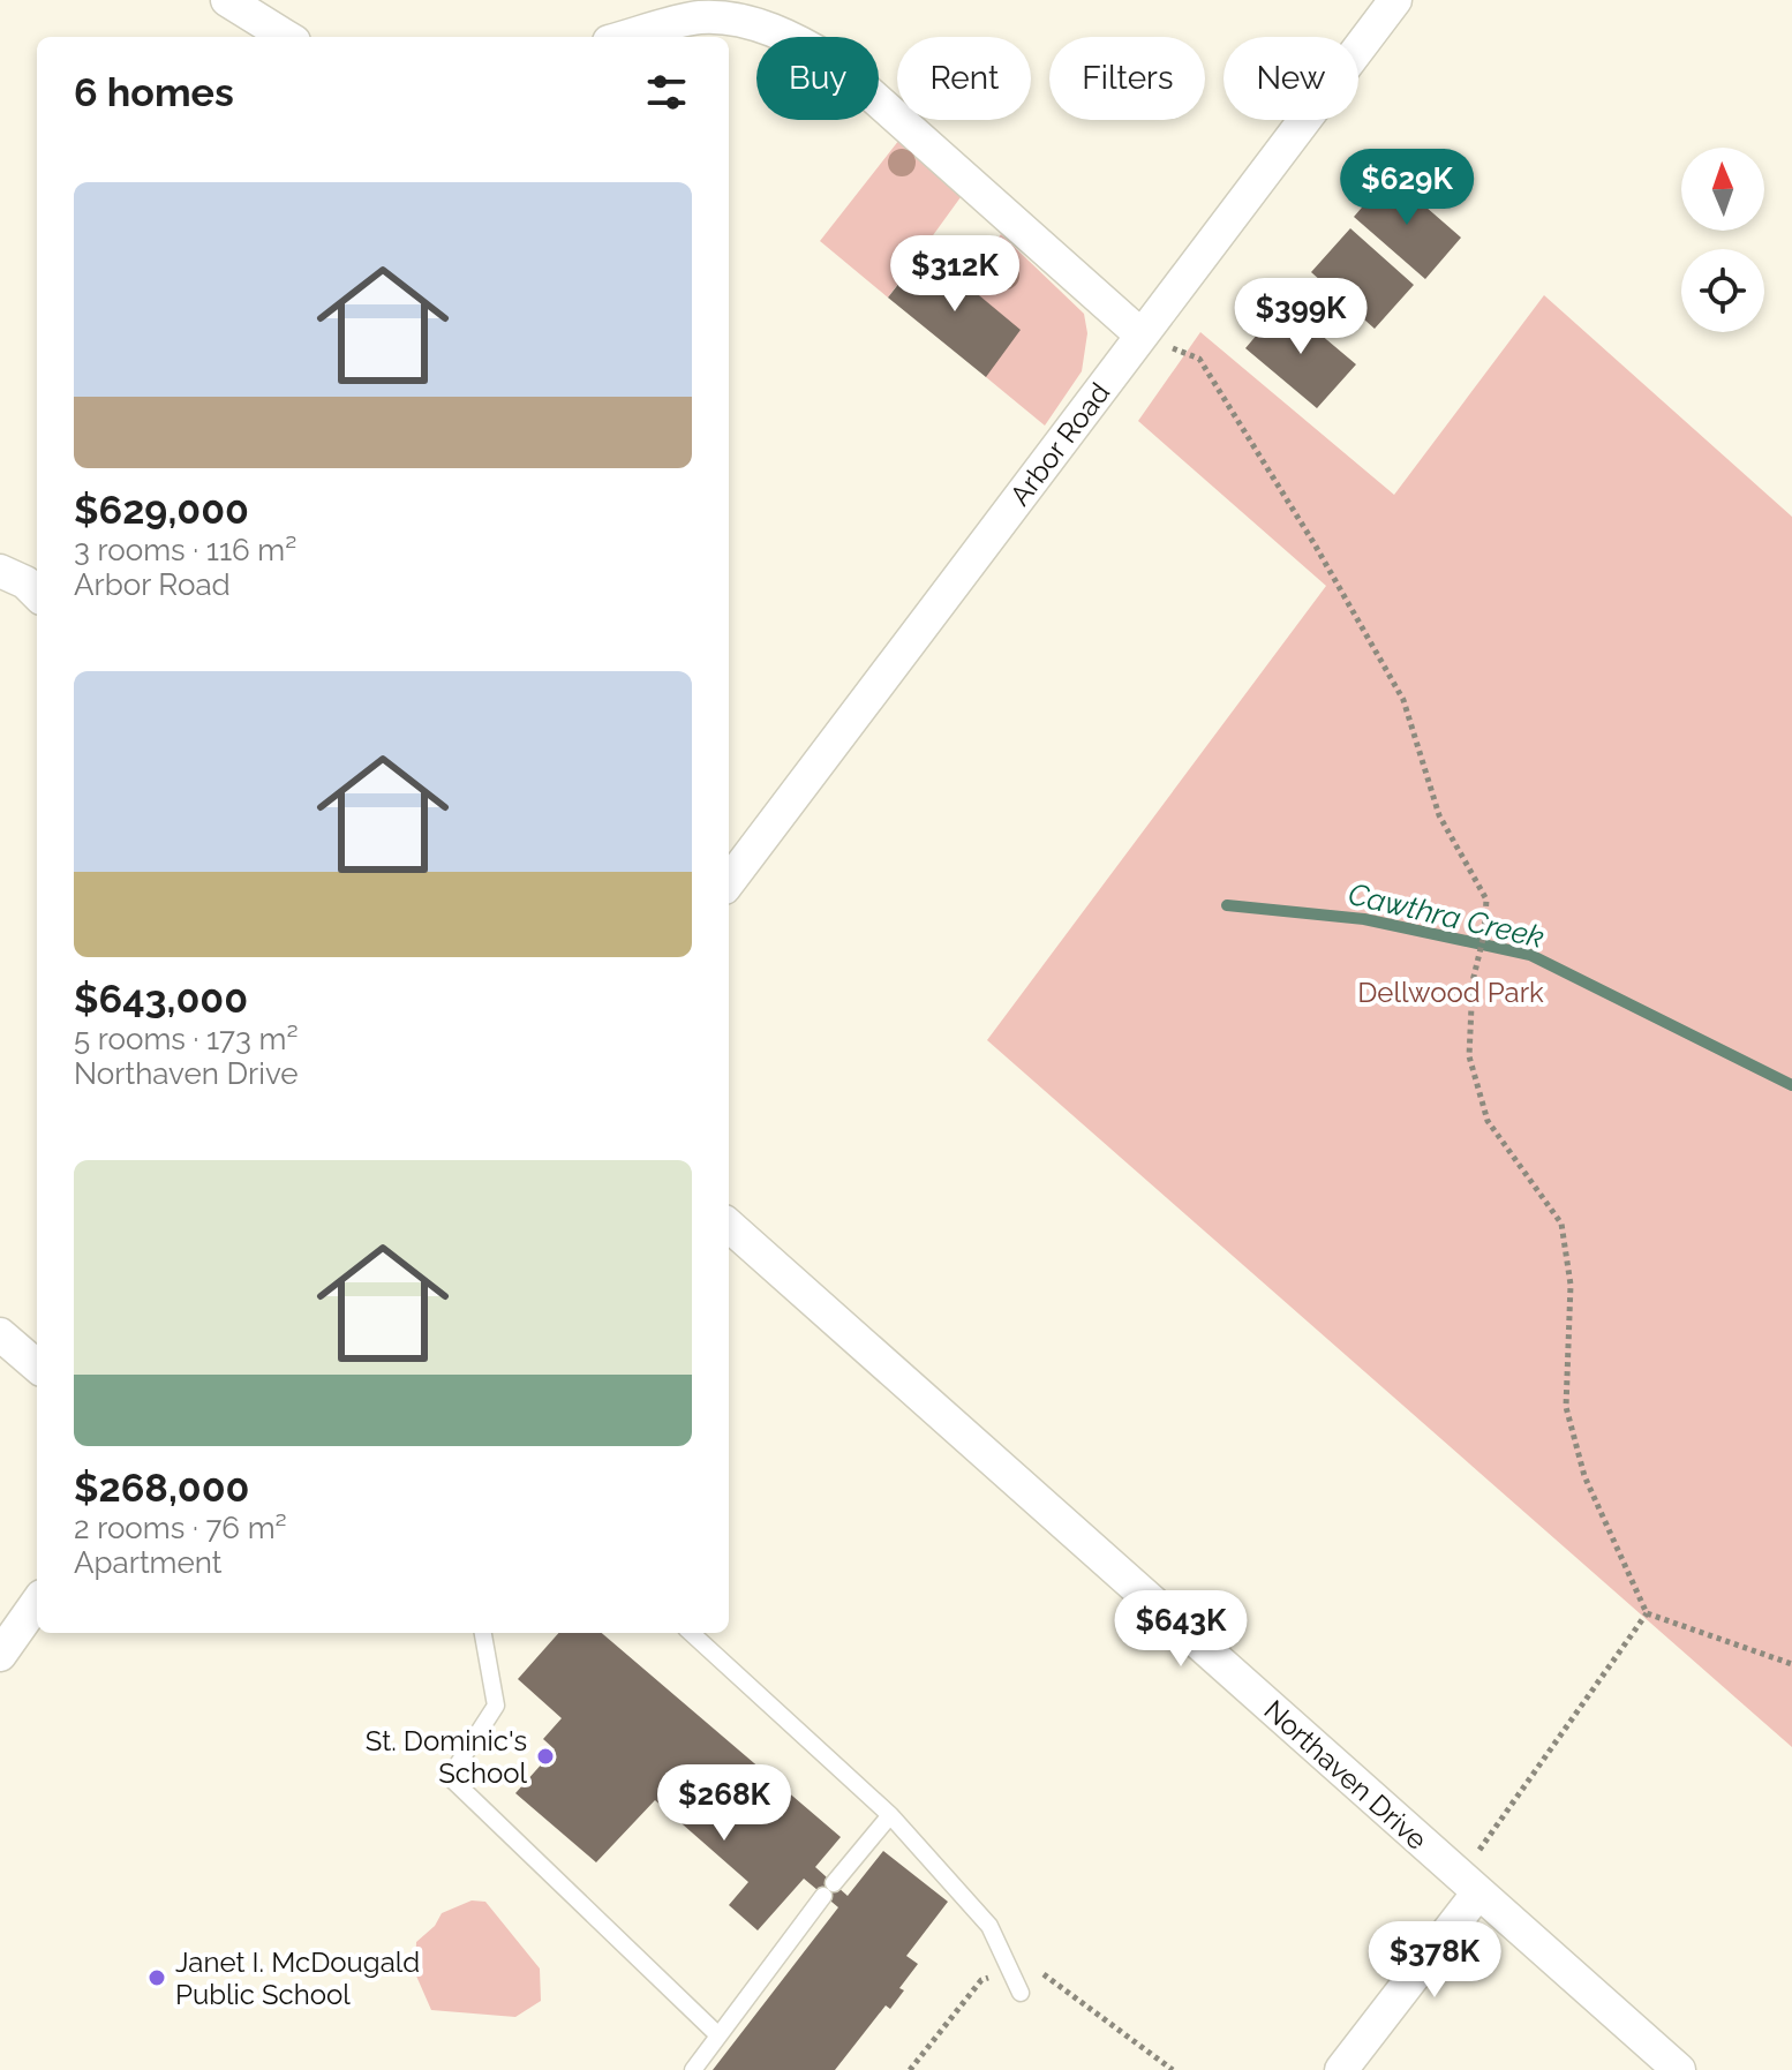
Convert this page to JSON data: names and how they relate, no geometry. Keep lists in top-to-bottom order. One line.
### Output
{"streets":{"street":["Arbor Road","Northaven Drive"]},"water":["Cawthra Creek"],"parks":["Dellwood Park"],"places":["St. Dominic's School","Janet I. McDougald Public School"],"north":"top","page":{"chip":["Buy","Rent","Filters","New"],"heading":"6 homes","list":[{"name":"$629,000","note":"3 rooms · 116 m² · Arbor Road"},{"name":"$643,000","note":"5 rooms · 173 m² · Northaven Drive"},{"name":"$268,000","note":"2 rooms · 76 m² · Apartment"}],"price":["$629K","$312K","$399K","$643K","$268K","$378K"]}}
